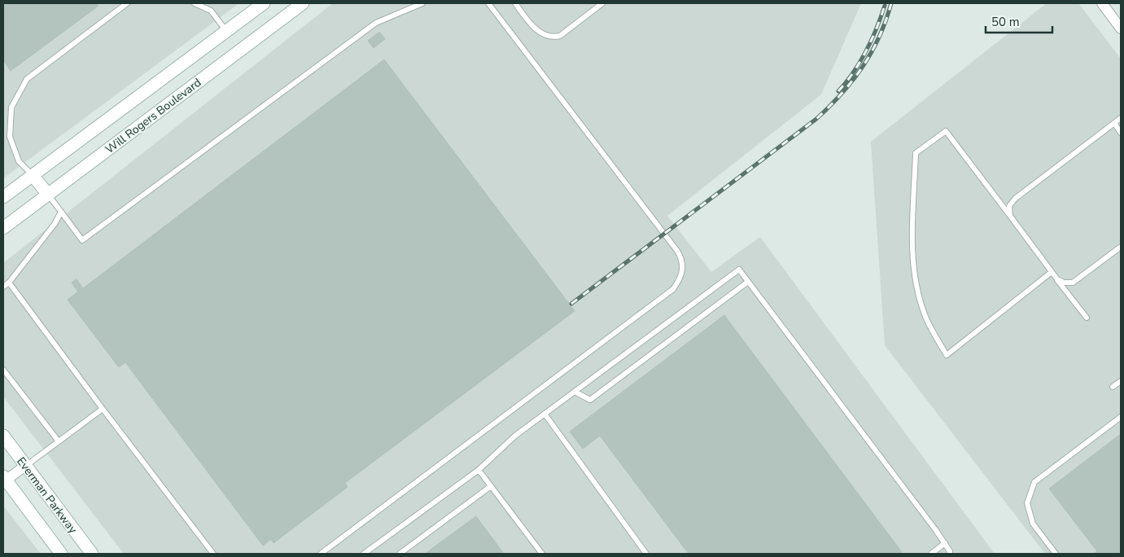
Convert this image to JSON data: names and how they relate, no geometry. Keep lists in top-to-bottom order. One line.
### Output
{"streets":{"main road":["Will Rogers Boulevard","Everman Parkway"]},"scale_bar":"50 m"}
